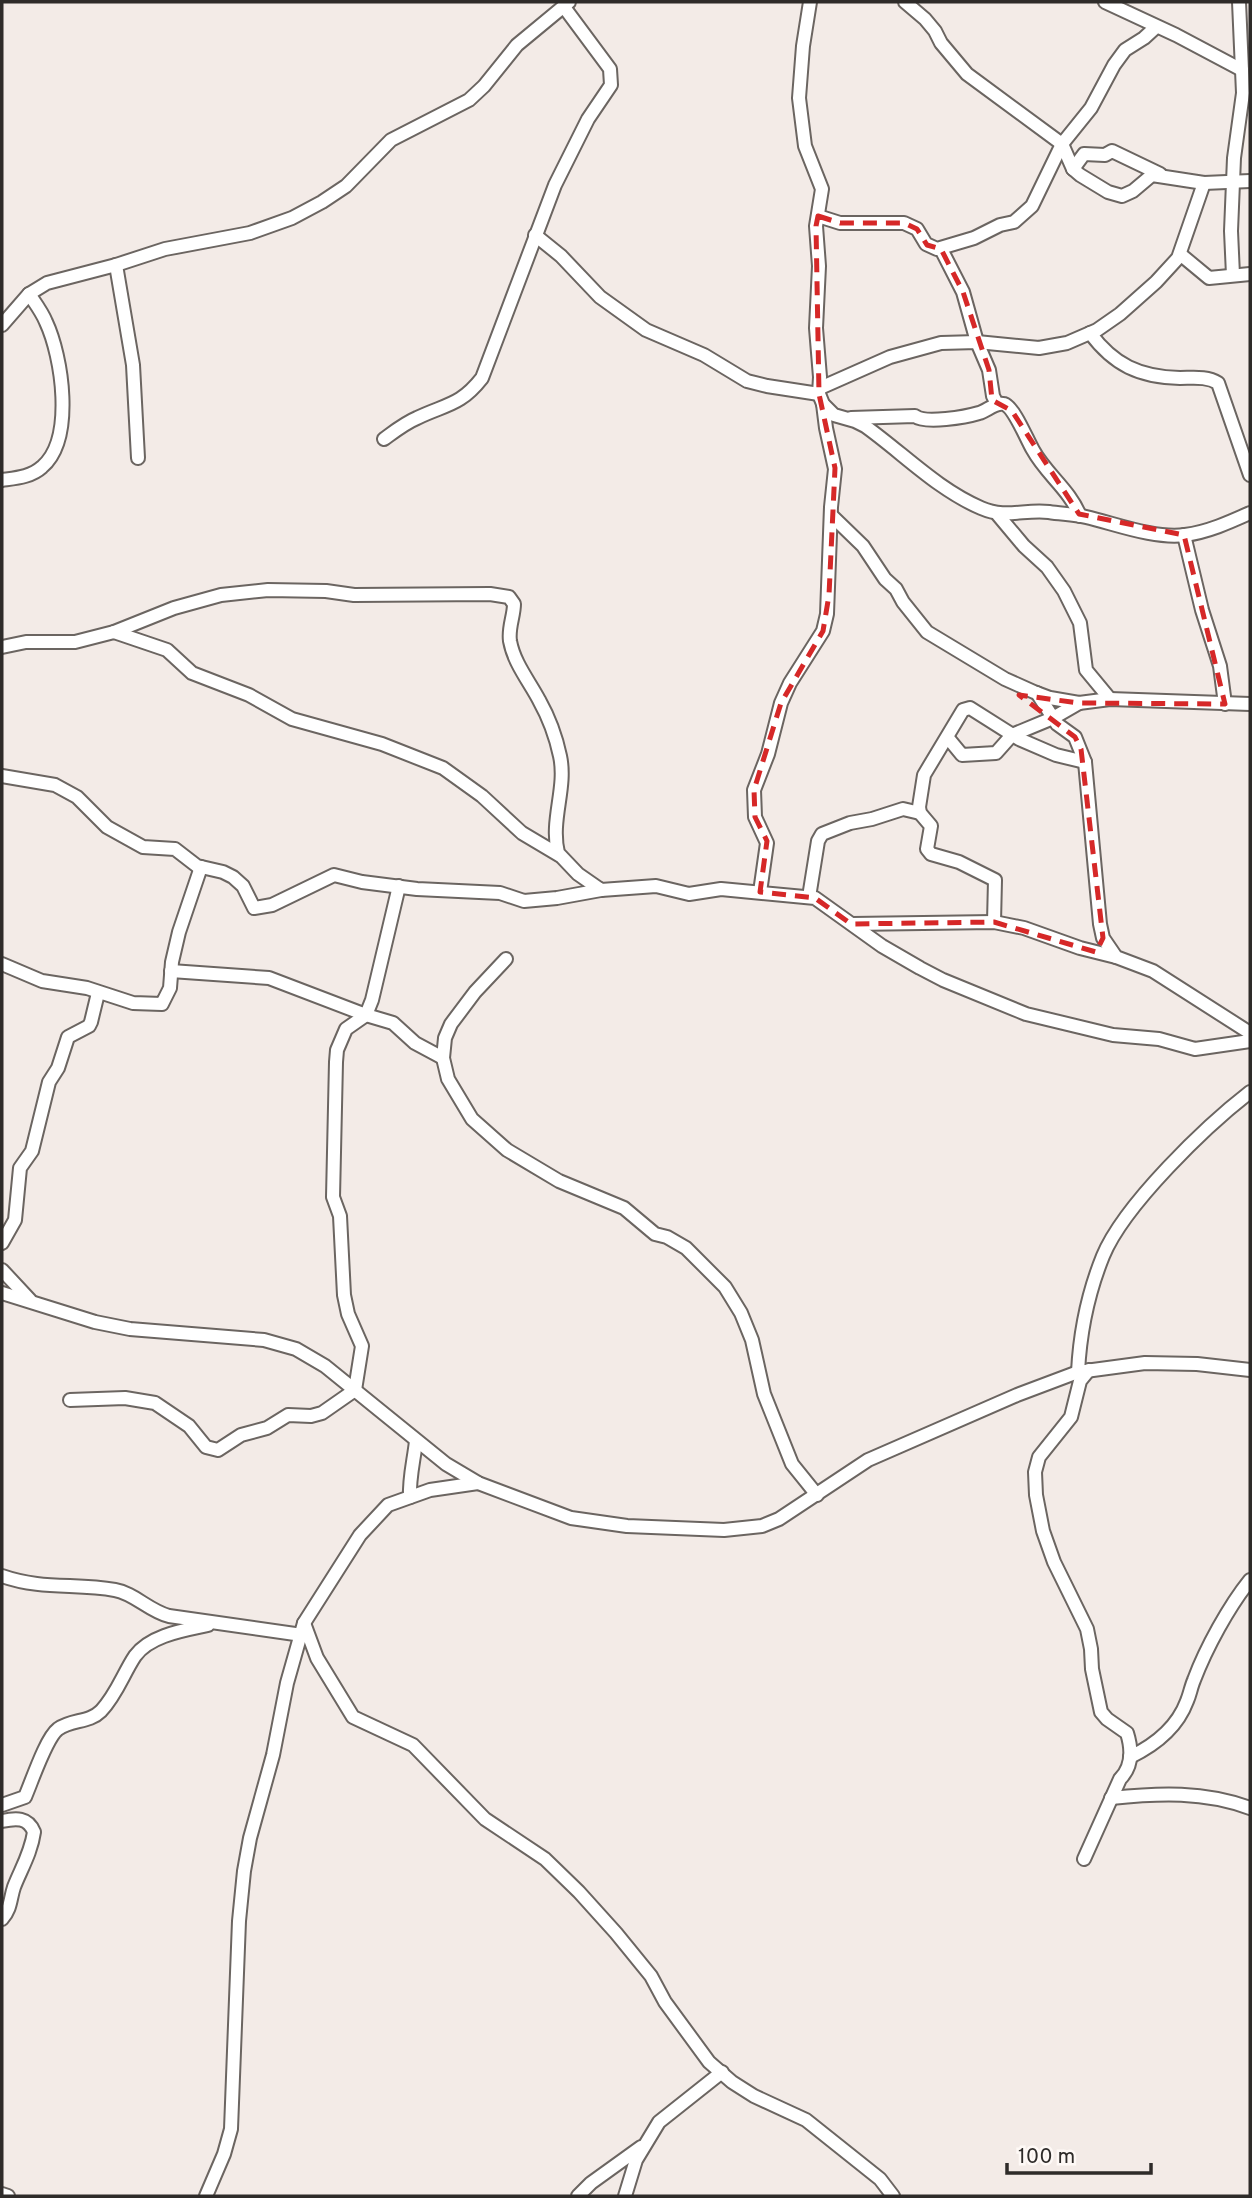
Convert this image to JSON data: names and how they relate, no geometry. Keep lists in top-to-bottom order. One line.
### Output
{"scale_bar":"100 m"}
